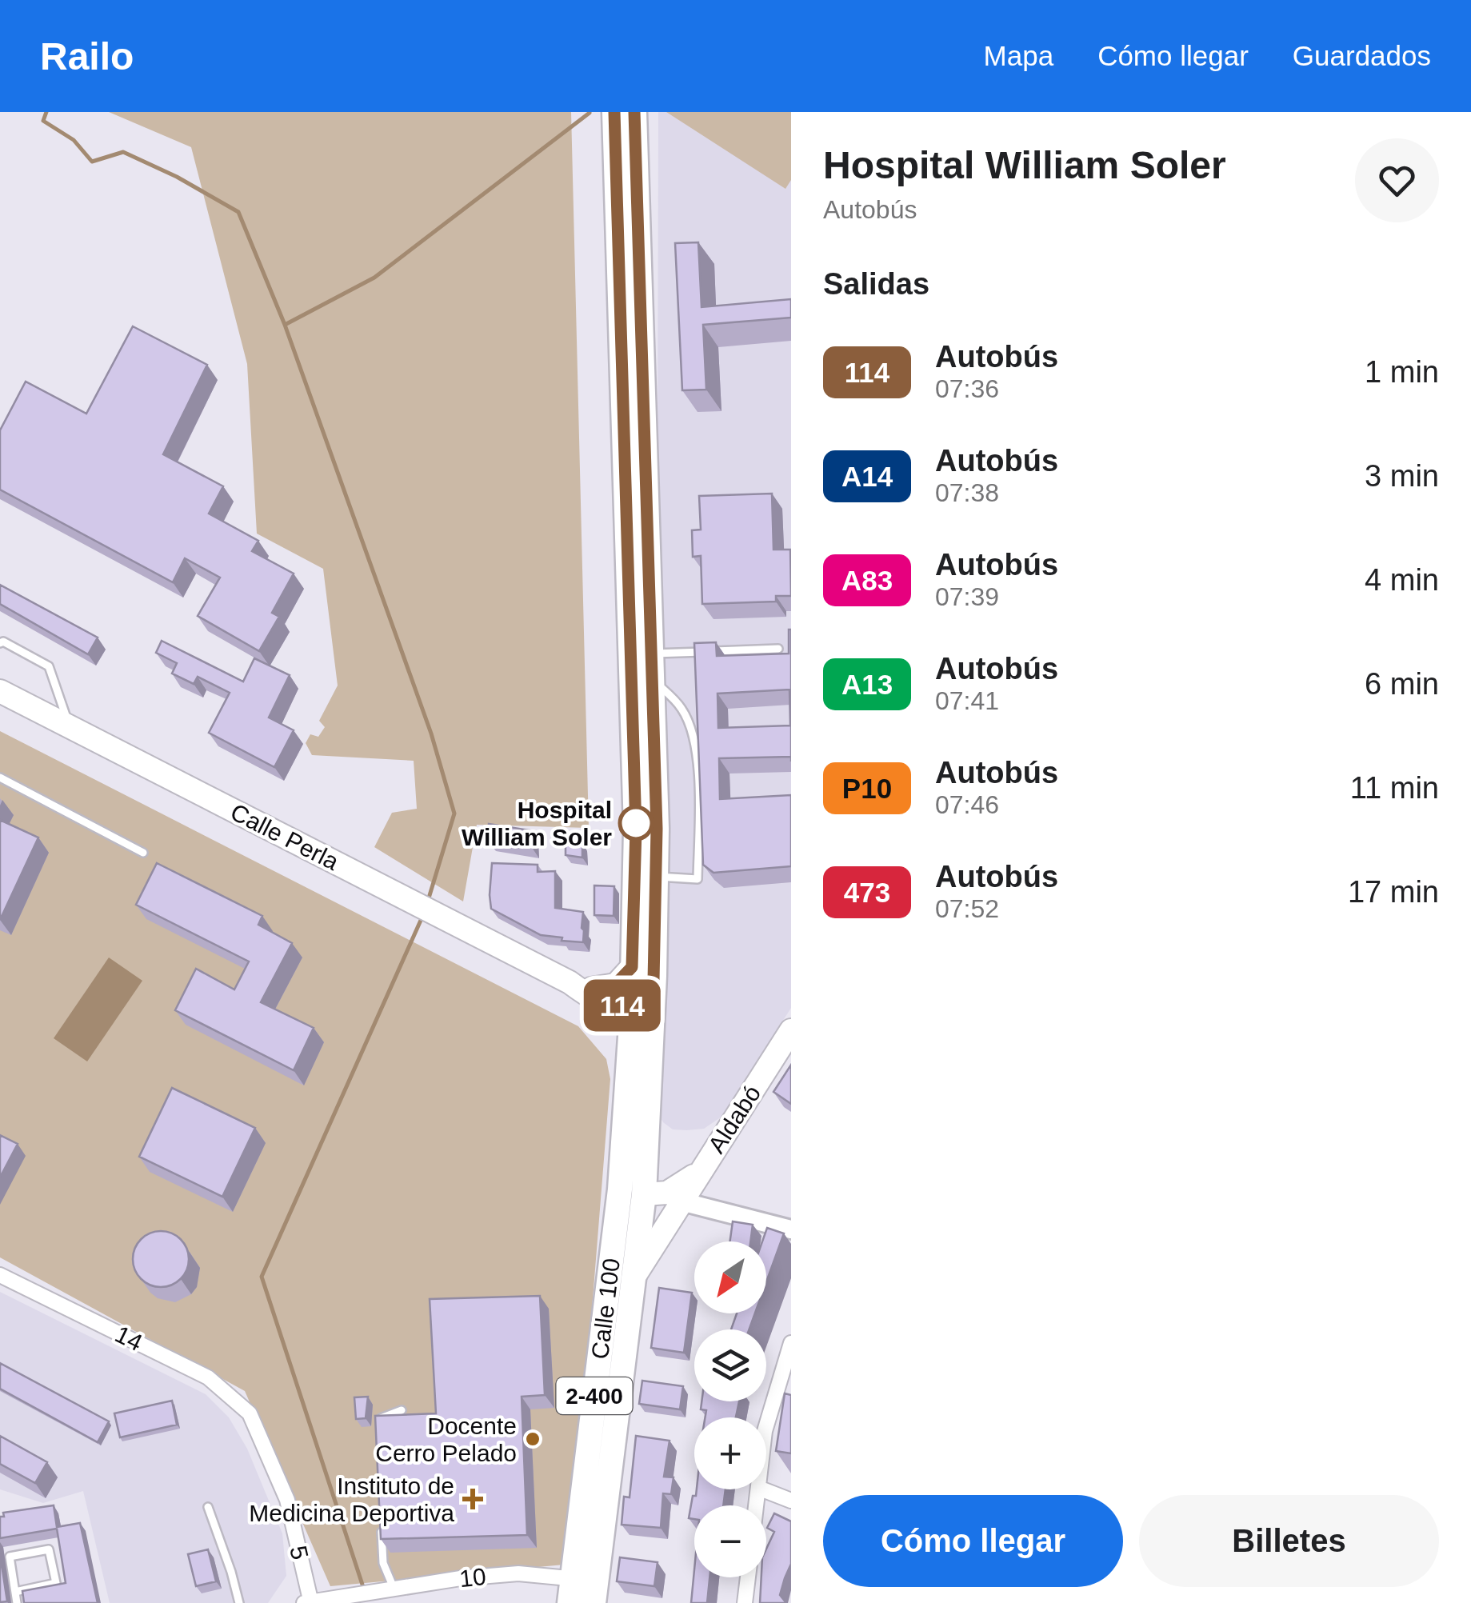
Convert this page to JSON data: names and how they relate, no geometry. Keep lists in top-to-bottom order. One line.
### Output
{"streets":{"highway":["Calle 100","2-400"],"main road":["Calle Perla","Aldabó"],"street":["14","5","10"]},"crossings":[["Calle Perla","Calle 100"],["Calle Perla","2-400"],["Aldabó","Calle 100"],["Calle 100","2-400"],["Calle 100","10"],["14","5"],["5","10"]],"places":{"other":["Hospital William Soler","Docente Cerro Pelado"],"health":["Instituto de Medicina Deportiva"]},"lines":["bus line 114"],"north":"bottom left","page":{"header":"Railo","nav":["Mapa","Cómo llegar","Guardados"],"on_map":"114","heading":[["Hospital William Soler","Autobús"],"Salidas"],"list":[{"mark":"114","name":"Autobús","note":"07:36","value":"1 min"},{"mark":"A14","name":"Autobús","note":"07:38","value":"3 min"},{"mark":"A83","name":"Autobús","note":"07:39","value":"4 min"},{"mark":"A13","name":"Autobús","note":"07:41","value":"6 min"},{"mark":"P10","name":"Autobús","note":"07:46","value":"11 min"},{"mark":"473","name":"Autobús","note":"07:52","value":"17 min"}],"map_buttons":["+","−"],"buttons":["Cómo llegar","Billetes"]}}
